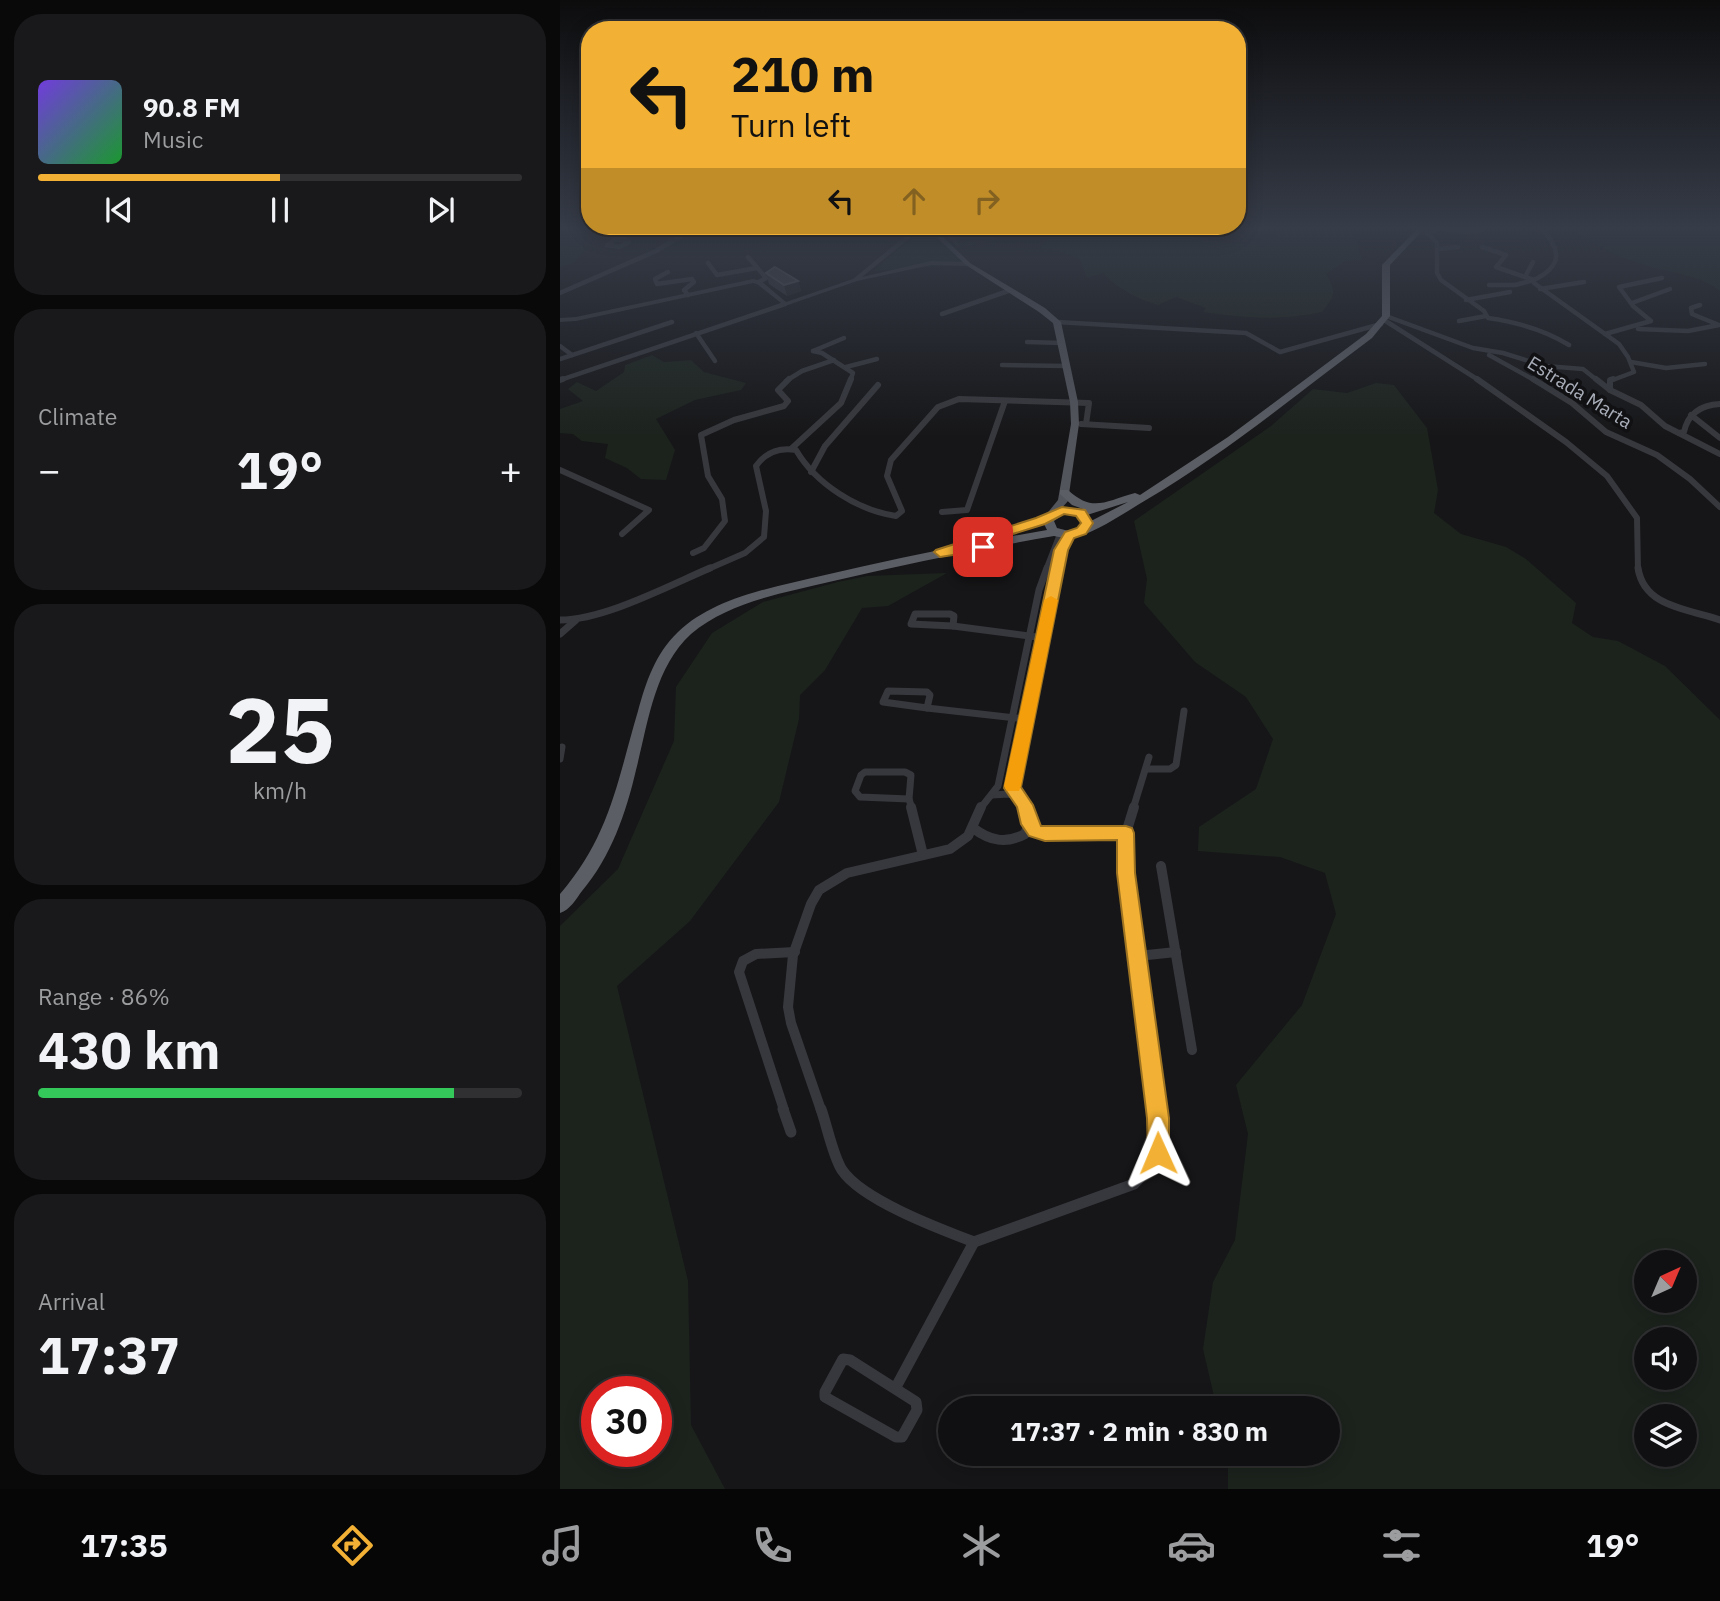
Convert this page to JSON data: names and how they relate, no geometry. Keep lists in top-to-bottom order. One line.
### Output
{"streets":{"street":["Estrada Marta"]},"north":"top right","page":{"turn":["210 m","Turn left"],"song":["90.8 FM","Music"],"tile":["Climate",["25","km/h"],["Range · 86%","430 km"],["Arrival","17:37"]],"heat":["−","19°","+"],"limit":"30","trip":"17:37 · 2 min · 830 m","tabs":["17:35","19°"]}}
